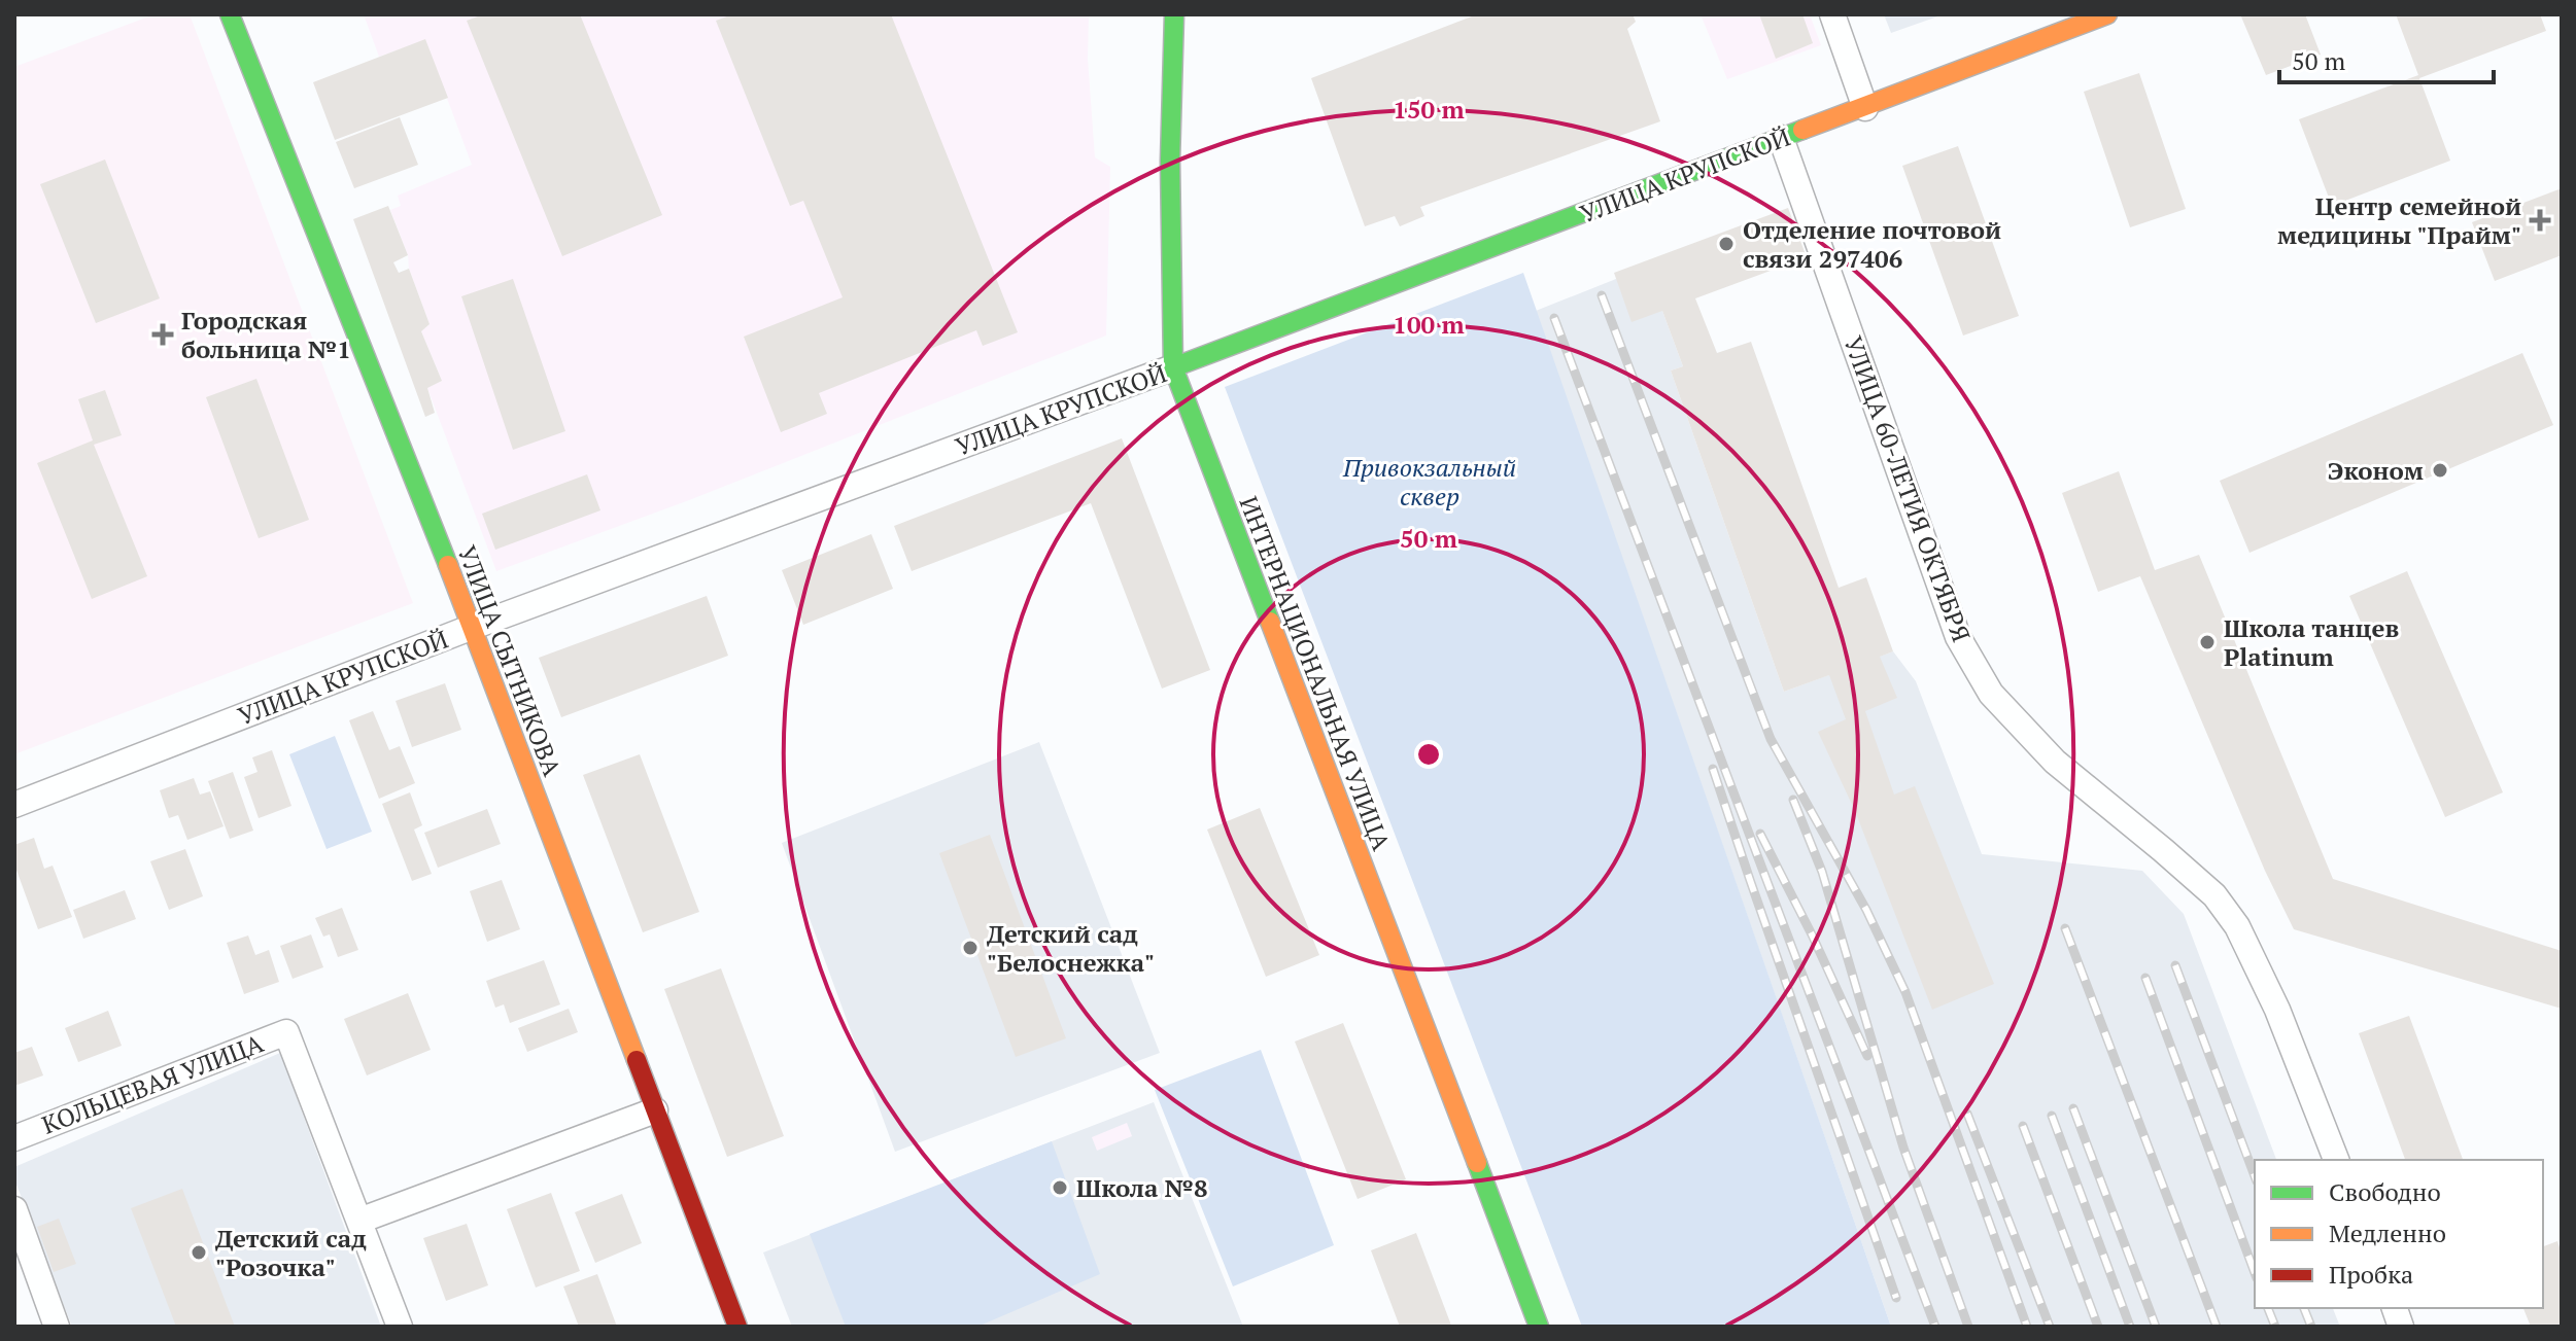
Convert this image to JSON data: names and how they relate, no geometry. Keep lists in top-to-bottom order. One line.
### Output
{"streets":{"street":["УЛИЦА КРУПСКОЙ","УЛИЦА 60-ЛЕТИЯ ОКТЯБРЯ","УЛИЦА СЫТНИКОВА","ИНТЕРНАЦИОНАЛЬНАЯ УЛИЦА","КОЛЬЦЕВАЯ УЛИЦА"]},"crossings":[["УЛИЦА КРУПСКОЙ","УЛИЦА 60-ЛЕТИЯ ОКТЯБРЯ"],["УЛИЦА КРУПСКОЙ","УЛИЦА СЫТНИКОВА"],["УЛИЦА КРУПСКОЙ","ИНТЕРНАЦИОНАЛЬНАЯ УЛИЦА"]],"parks":["Привокзальный сквер"],"places":{"health":["Центр семейной медицины \"Прайм\"","Городская больница №1"],"other":["Отделение почтовой связи 297406","Эконом","Школа танцев Platinum","Детский сад \"Белоснежка\"","Школа №8","Детский сад \"Розочка\""]},"legend":["Свободно","Медленно","Пробка"],"scale_bar":"50 m","rings":["150 m","100 m","50 m"]}
